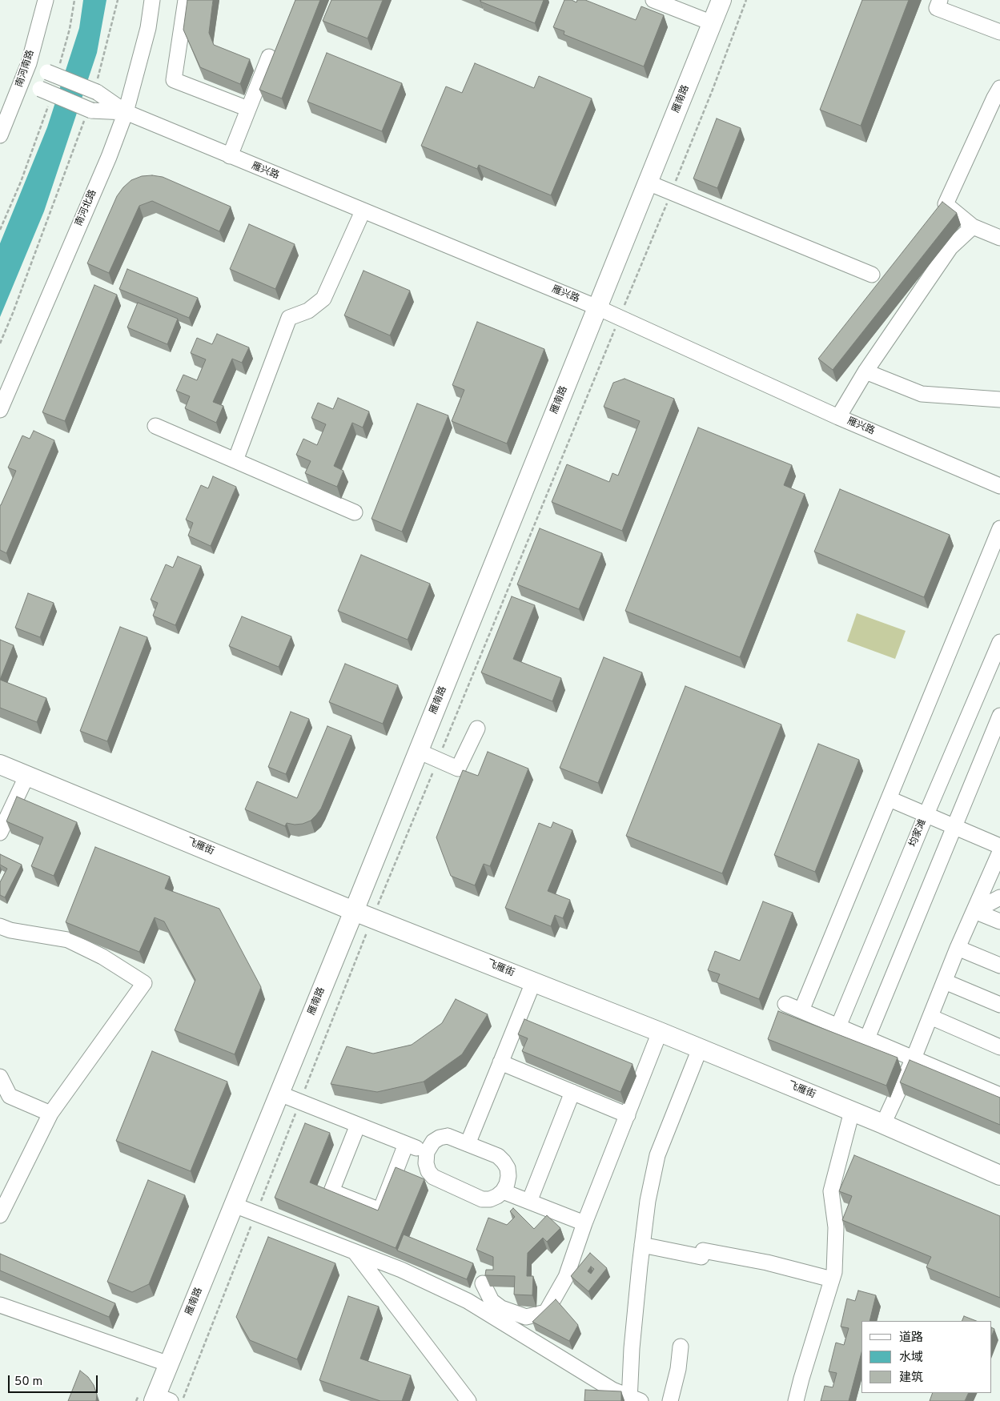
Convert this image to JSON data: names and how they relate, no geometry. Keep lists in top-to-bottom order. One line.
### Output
{"streets":{"main road":["雁南路","飞雁街"],"street":["南河南路","雁兴路","南河北路","均家滩"]},"crossings":[["雁南路","雁兴路"],["雁南路","飞雁街"],["雁兴路","南河北路"]],"legend":["道路","水域","建筑"],"scale_bar":"50 m"}
